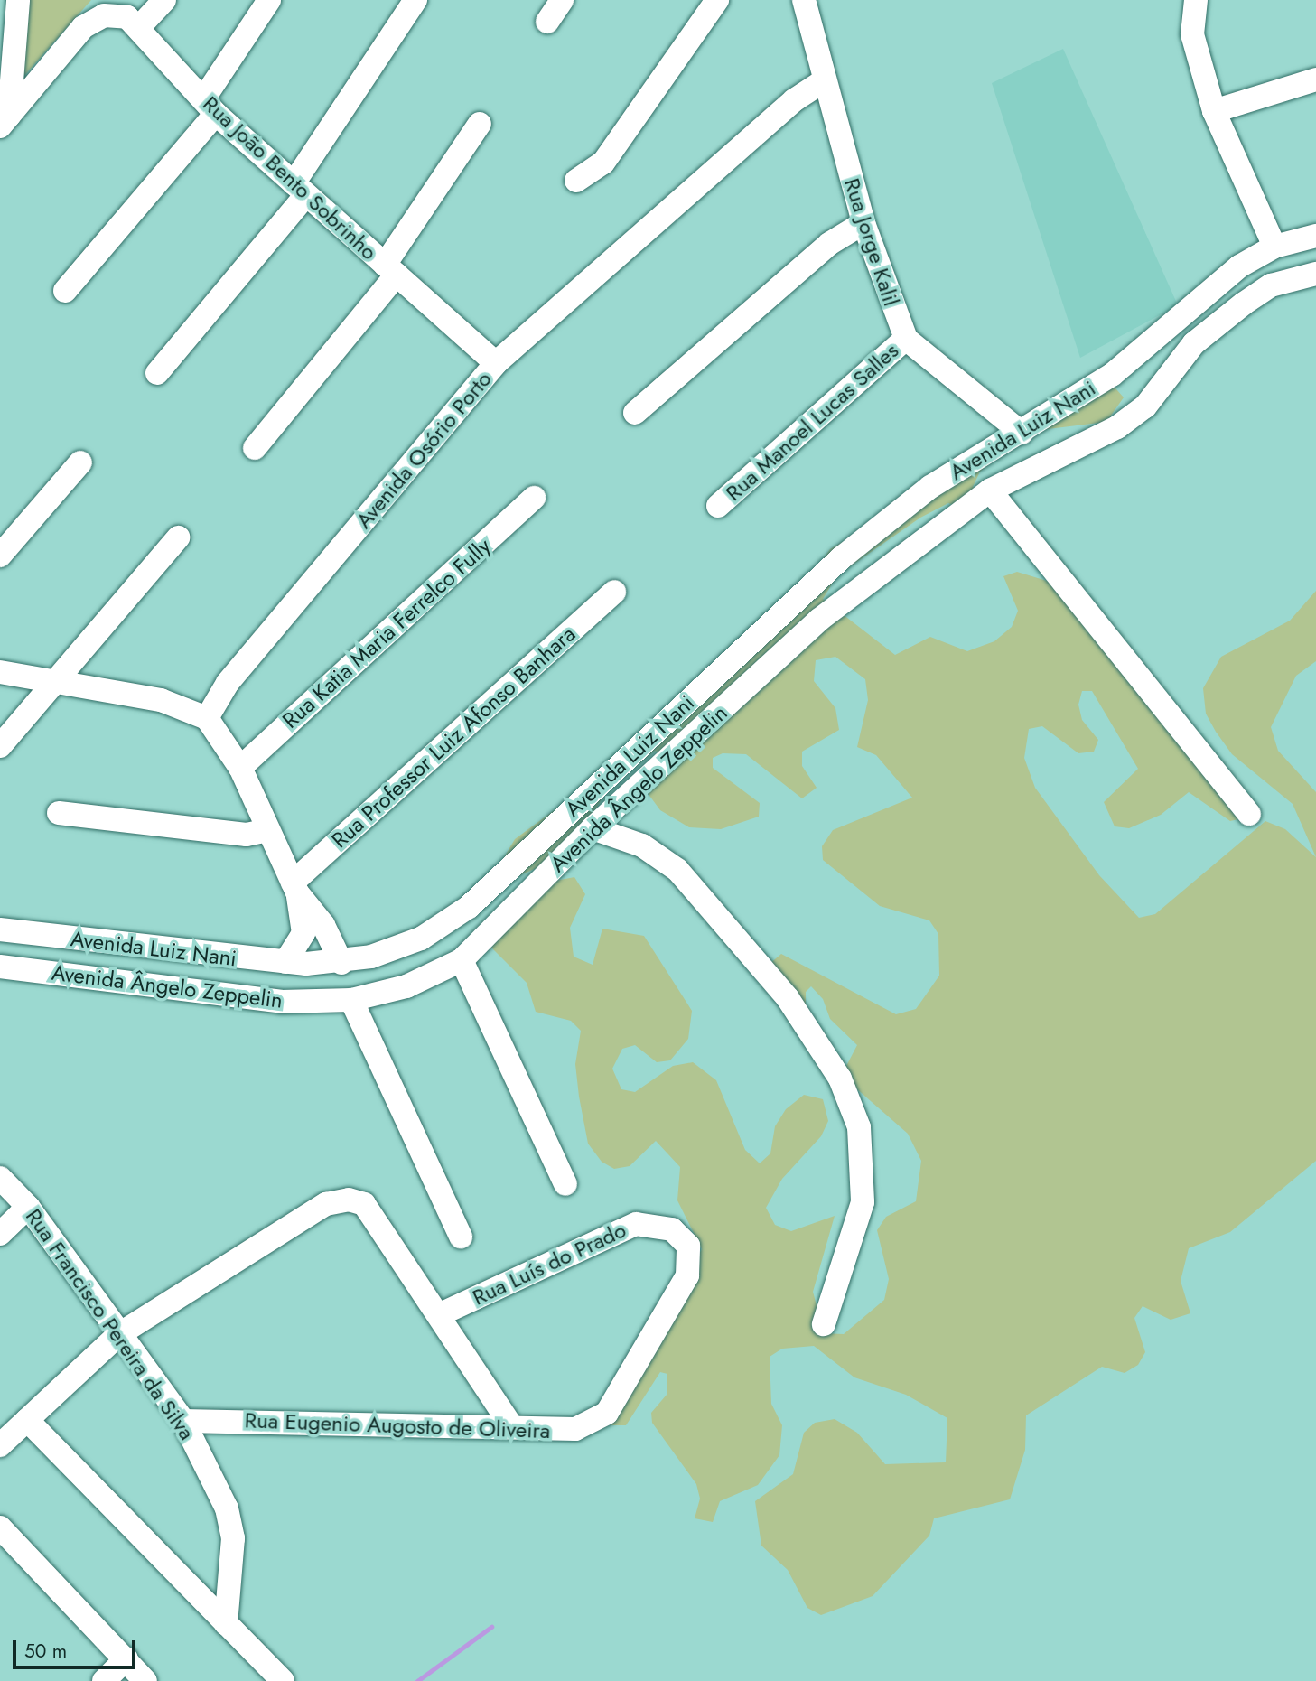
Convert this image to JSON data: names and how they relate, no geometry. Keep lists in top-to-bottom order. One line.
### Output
{"streets":{"street":["Rua João Bento Sobrinho","Rua Jorge Kalil","Rua Manoel Lucas Salles","Avenida Luiz Nani","Avenida Osório Porto","Rua Katia Maria Ferrelco Fully","Rua Professor Luiz Afonso Banhara","Avenida Ângelo Zeppelin","Rua Luís do Prado","Rua Francisco Pereira da Silva","Rua Eugenio Augosto de Oliveira"]},"crossings":[["Rua João Bento Sobrinho","Avenida Osório Porto"],["Rua Jorge Kalil","Rua Manoel Lucas Salles"],["Rua Jorge Kalil","Avenida Osório Porto"],["Rua Luís do Prado","Rua Eugenio Augosto de Oliveira"],["Rua Francisco Pereira da Silva","Rua Eugenio Augosto de Oliveira"]],"scale_bar":"50 m"}
